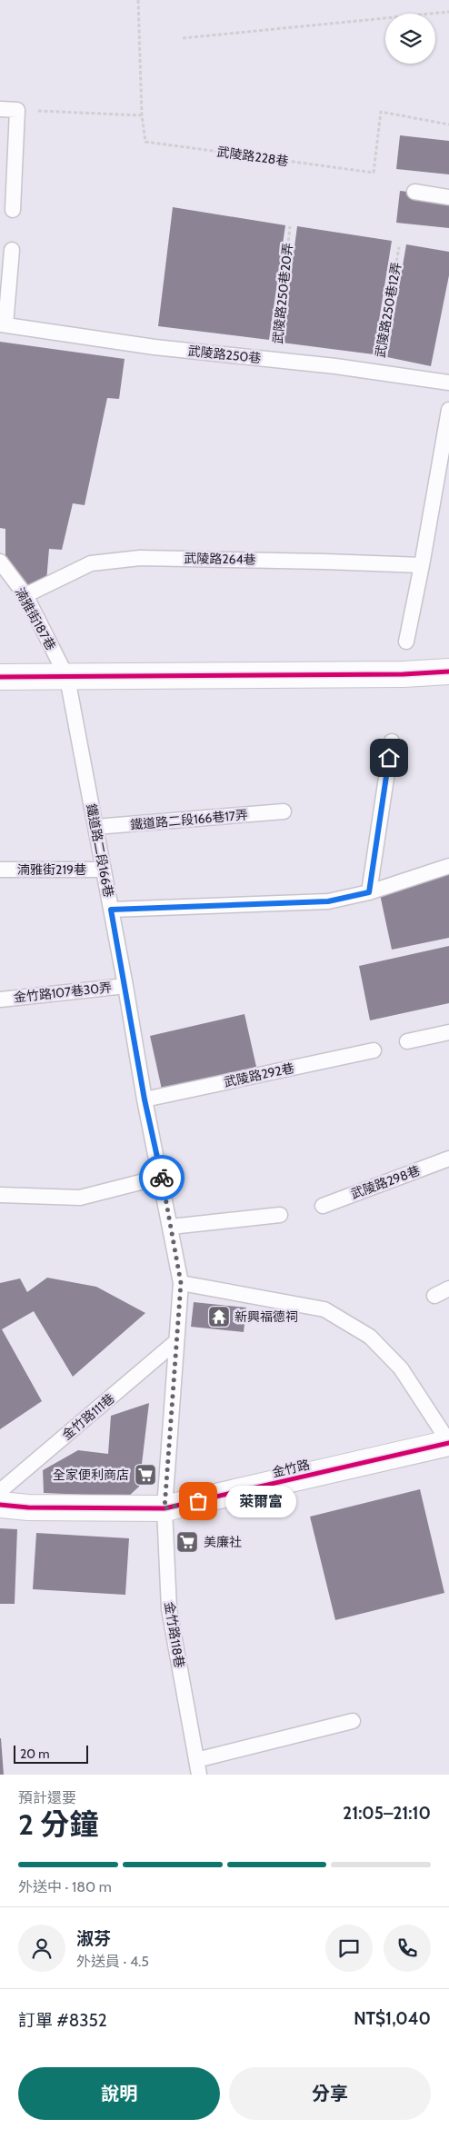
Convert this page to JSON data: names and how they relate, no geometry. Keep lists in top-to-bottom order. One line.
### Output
{"streets":{"street":["金竹路"],"lane":["武陵路250巷","武陵路264巷","湳雅街187巷","鐵道路二段166巷17弄","鐵道路二段166巷","湳雅街219巷","金竹路107巷30弄","武陵路292巷","武陵路298巷","金竹路111巷","金竹路118巷"],"path":["武陵路228巷","武陵路250巷20弄","武陵路250巷12弄"]},"crossings":[["武陵路250巷20弄","武陵路250巷"],["武陵路250巷12弄","武陵路250巷"],["武陵路264巷","湳雅街187巷"],["湳雅街187巷","鐵道路二段166巷"],["鐵道路二段166巷17弄","鐵道路二段166巷"],["鐵道路二段166巷","湳雅街219巷"],["鐵道路二段166巷","金竹路107巷30弄"],["鐵道路二段166巷","武陵路292巷"],["鐵道路二段166巷","金竹路111巷"],["鐵道路二段166巷","金竹路"],["鐵道路二段166巷","金竹路118巷"],["金竹路","金竹路118巷"]],"places":{"temple":["新興福德祠"],"supermarket":["全家便利商店","美廉社"],"other":["萊爾富"]},"scale_bar":"20 m","page":{"bubble":"萊爾富","scale":"20 m","heading":["2 分鐘","預計還要","21:05–21:10"],"panel":["淑芬","外送員 · 4.5","訂單 #8352","NT$1,040"],"bar":"外送中 · 180 m","buttons":["說明","分享"]}}
